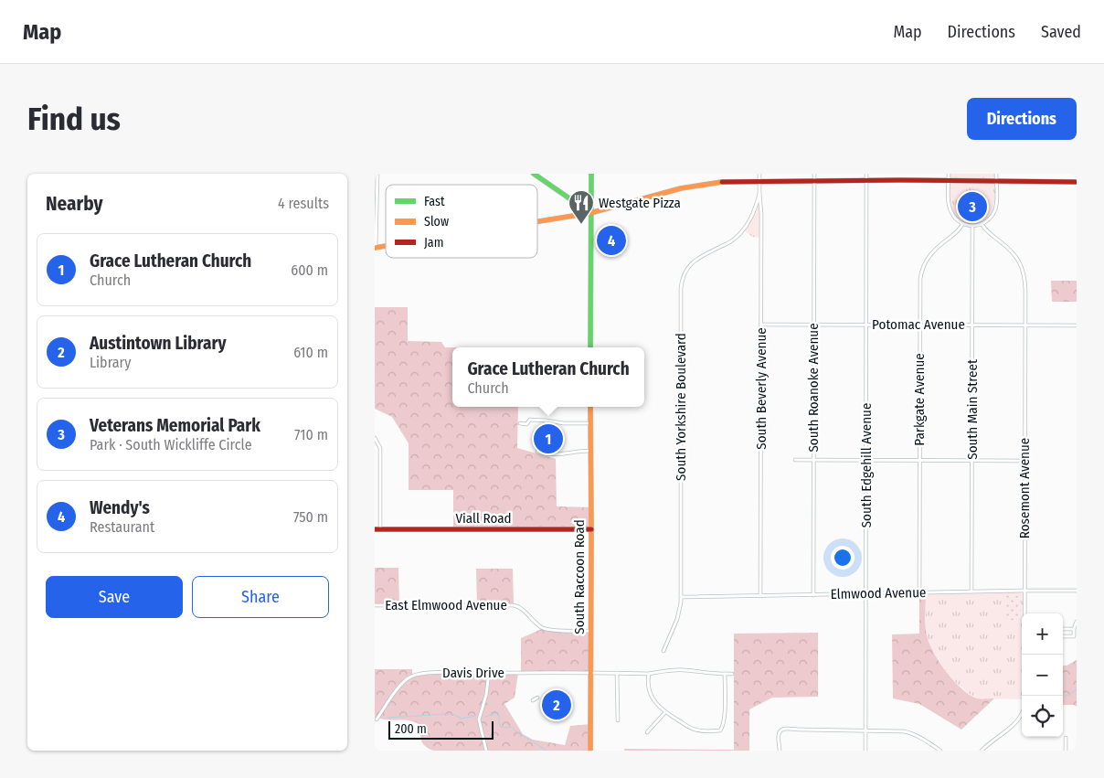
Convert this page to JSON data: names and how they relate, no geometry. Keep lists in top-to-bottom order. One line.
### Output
{"streets":{"street":["Potomac Avenue","South Roanoke Avenue","South Beverly Avenue","Parkgate Avenue","South Yorkshire Boulevard","South Main Street","South Edgehill Avenue","Rosemont Avenue","Viall Road","South Raccoon Road","Elmwood Avenue","East Elmwood Avenue","Davis Drive"]},"crossings":[["Potomac Avenue","South Roanoke Avenue"],["Potomac Avenue","South Beverly Avenue"],["Potomac Avenue","Parkgate Avenue"],["Potomac Avenue","South Main Street"],["Potomac Avenue","South Edgehill Avenue"],["Potomac Avenue","Rosemont Avenue"],["South Roanoke Avenue","Elmwood Avenue"],["South Beverly Avenue","South Yorkshire Boulevard"],["South Beverly Avenue","Elmwood Avenue"],["Parkgate Avenue","South Main Street"],["Parkgate Avenue","Rosemont Avenue"],["Parkgate Avenue","Elmwood Avenue"],["South Yorkshire Boulevard","Elmwood Avenue"],["South Main Street","Rosemont Avenue"],["South Main Street","Elmwood Avenue"],["South Edgehill Avenue","Elmwood Avenue"],["Rosemont Avenue","Elmwood Avenue"],["Viall Road","South Raccoon Road"],["South Raccoon Road","East Elmwood Avenue"],["South Raccoon Road","Davis Drive"]],"places":{"restaurant":["Westgate Pizza"]},"legend":["Fast","Slow","Jam"],"scale_bar":"200 m","page":{"header":"Map","nav":["Map","Directions","Saved"],"buttons":["Directions",["Save","Share"]],"title":"Find us","heading":["Nearby","4 results"],"pins":["3","4","1","2"],"list":[{"mark":"1","name":"Grace Lutheran Church","note":"Church","value":"600 m"},{"mark":"2","name":"Austintown Library","note":"Library","value":"610 m"},{"mark":"3","name":"Veterans Memorial Park","note":"Park · South Wickliffe Circle","value":"710 m"},{"mark":"4","name":"Wendy's","note":"Restaurant","value":"750 m"}],"popup":["Grace Lutheran Church","Church"],"map_buttons":["+","−"],"scale":"200 m"}}
